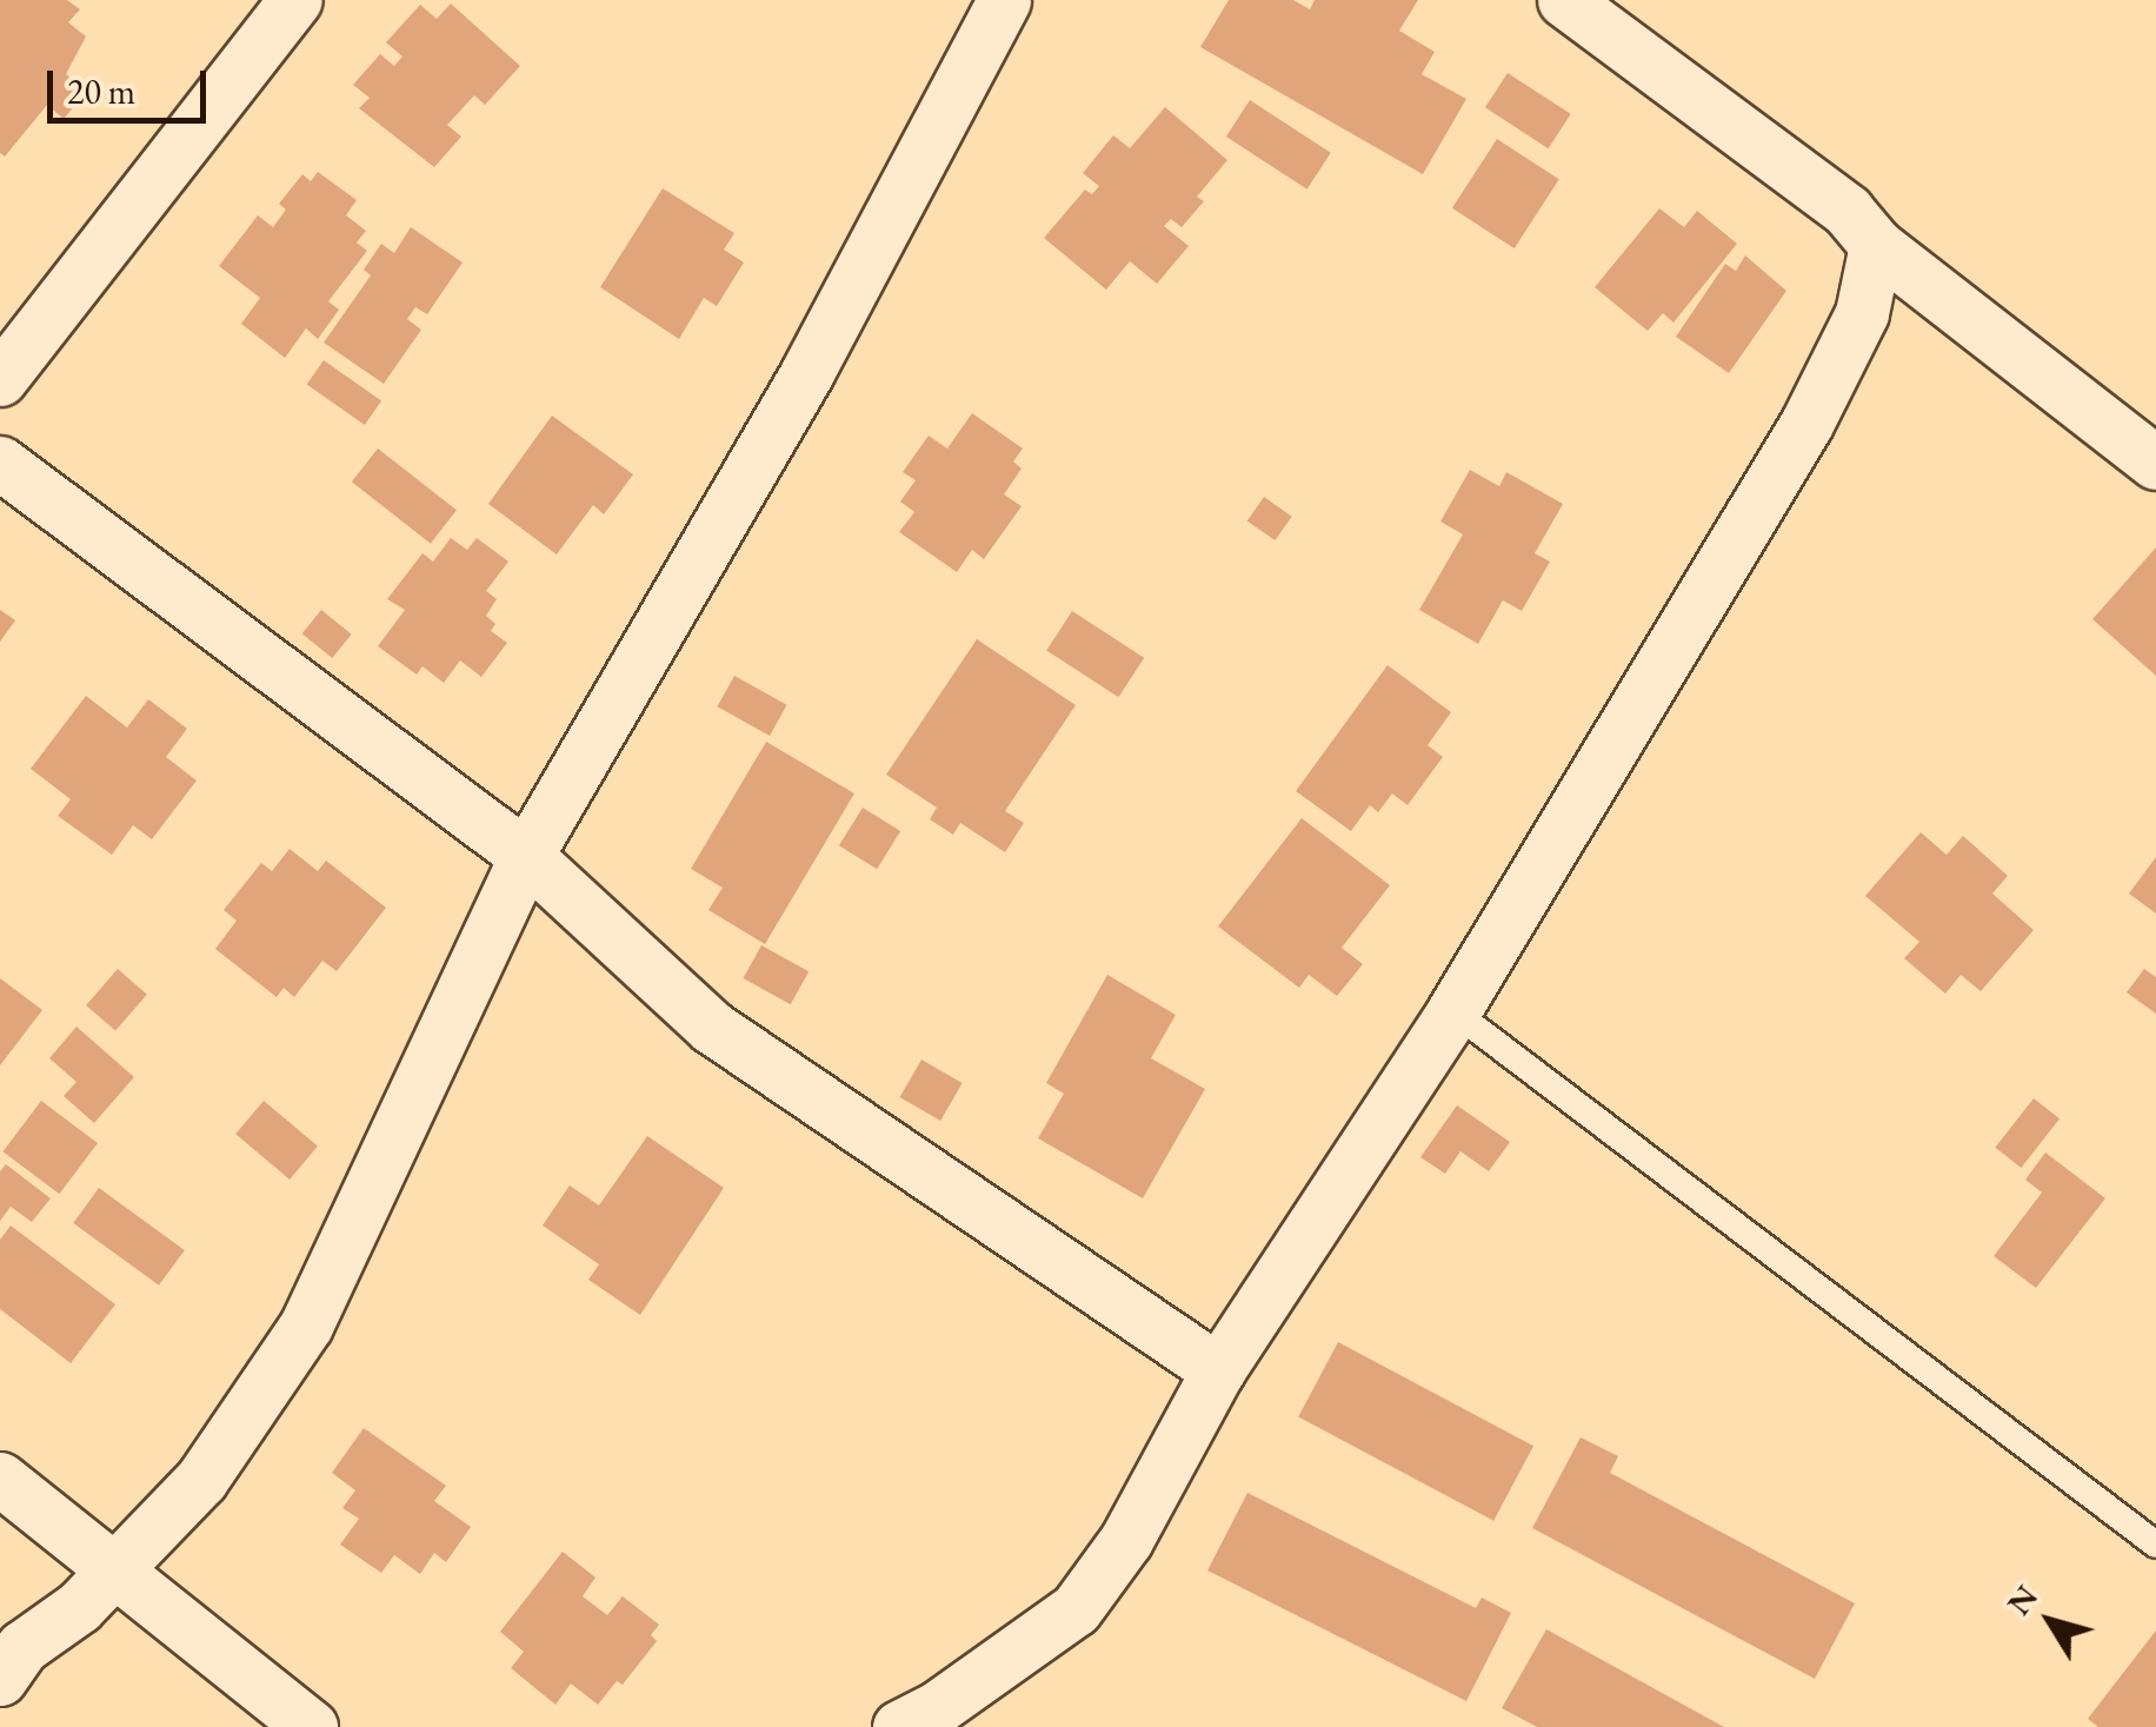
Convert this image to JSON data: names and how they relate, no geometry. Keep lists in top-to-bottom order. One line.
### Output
{"scale_bar":"20 m","north":"top left"}
